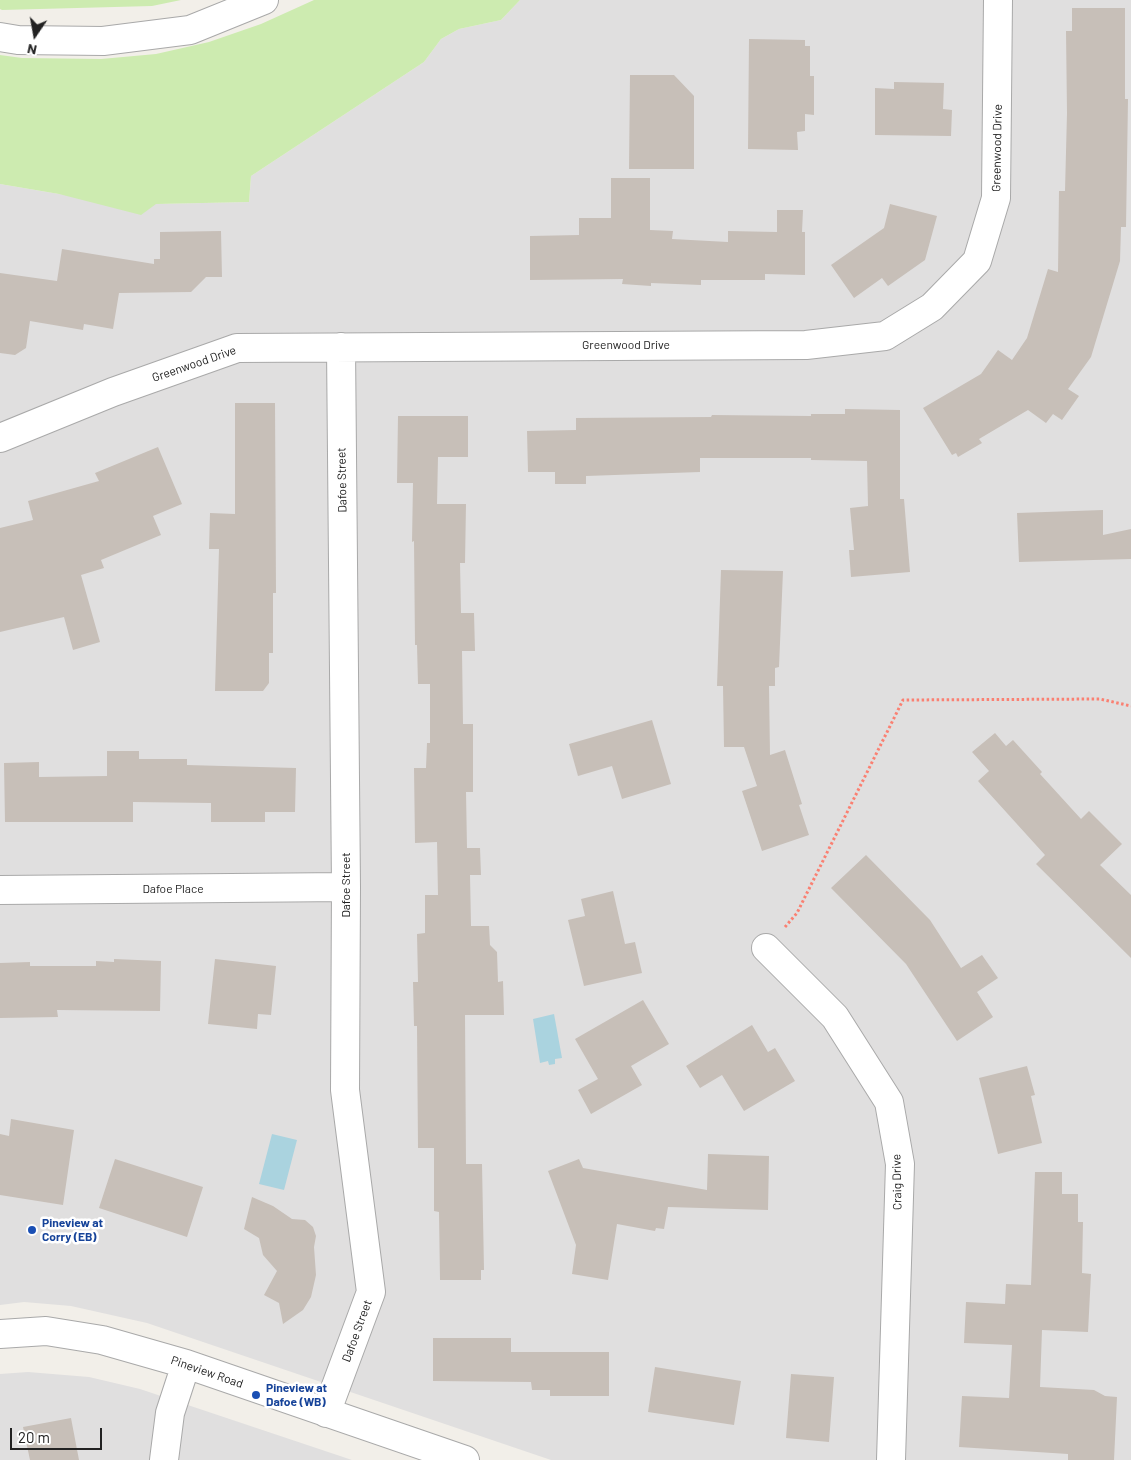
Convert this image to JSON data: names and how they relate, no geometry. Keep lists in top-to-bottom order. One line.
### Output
{"streets":{"street":["Greenwood Drive","Dafoe Street","Dafoe Place","Craig Drive","Pineview Road"]},"crossings":[["Greenwood Drive","Dafoe Street"],["Dafoe Street","Dafoe Place"],["Dafoe Street","Pineview Road"]],"places":["Pineview at Corry (EB)","Pineview at Dafoe (WB)"],"scale_bar":"20 m","north":"bottom"}
